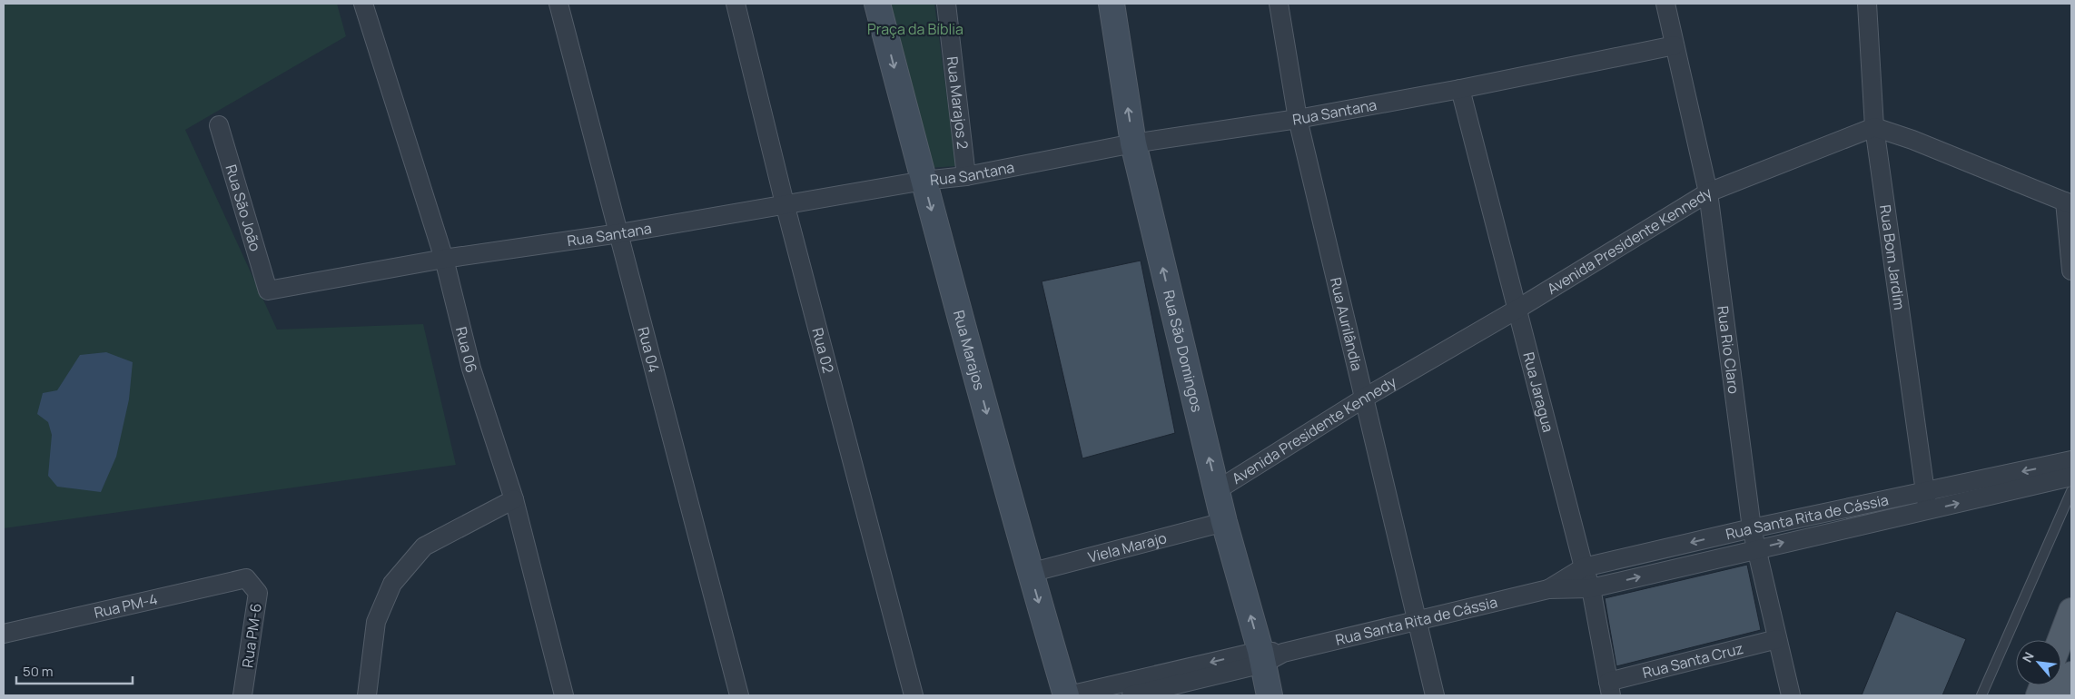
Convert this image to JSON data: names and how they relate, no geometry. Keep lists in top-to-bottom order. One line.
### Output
{"streets":{"street":["Rua Marajos 2","Rua Santana","Rua São João","Avenida Presidente Kennedy","Rua Bom Jardim","Rua Aurilândia","Rua 06","Rua 04","Rua 02","Rua Rio Claro","Rua Marajos","Rua São Domingos","Rua Jaragua","Rua Santa Rita de Cássia","Viela Marajo","Rua PM-4","Rua PM-6","Rua Santa Cruz"]},"crossings":[["Rua Marajos 2","Rua Santana"],["Rua Santana","Rua São João"],["Rua Santana","Rua Aurilândia"],["Rua Santana","Rua 06"],["Rua Santana","Rua 04"],["Rua Santana","Rua 02"],["Rua Santana","Rua Rio Claro"],["Rua Santana","Rua Marajos"],["Rua Santana","Rua São Domingos"],["Rua Santana","Rua Jaragua"],["Avenida Presidente Kennedy","Rua Bom Jardim"],["Avenida Presidente Kennedy","Rua Aurilândia"],["Avenida Presidente Kennedy","Rua Rio Claro"],["Avenida Presidente Kennedy","Rua São Domingos"],["Avenida Presidente Kennedy","Rua Jaragua"],["Rua Bom Jardim","Rua Santa Rita de Cássia"],["Rua Aurilândia","Rua Santa Rita de Cássia"],["Rua Rio Claro","Rua Santa Rita de Cássia"],["Rua Rio Claro","Rua Santa Cruz"],["Rua Marajos","Rua Santa Rita de Cássia"],["Rua Marajos","Viela Marajo"],["Rua São Domingos","Rua Santa Rita de Cássia"],["Rua São Domingos","Viela Marajo"],["Rua Jaragua","Rua Santa Rita de Cássia"],["Rua Jaragua","Rua Santa Cruz"],["Rua PM-4","Rua PM-6"]],"one_way":["Rua Marajos","Rua São Domingos"],"parks":["Praça da Bíblia"],"scale_bar":"50 m","north":"top left"}
